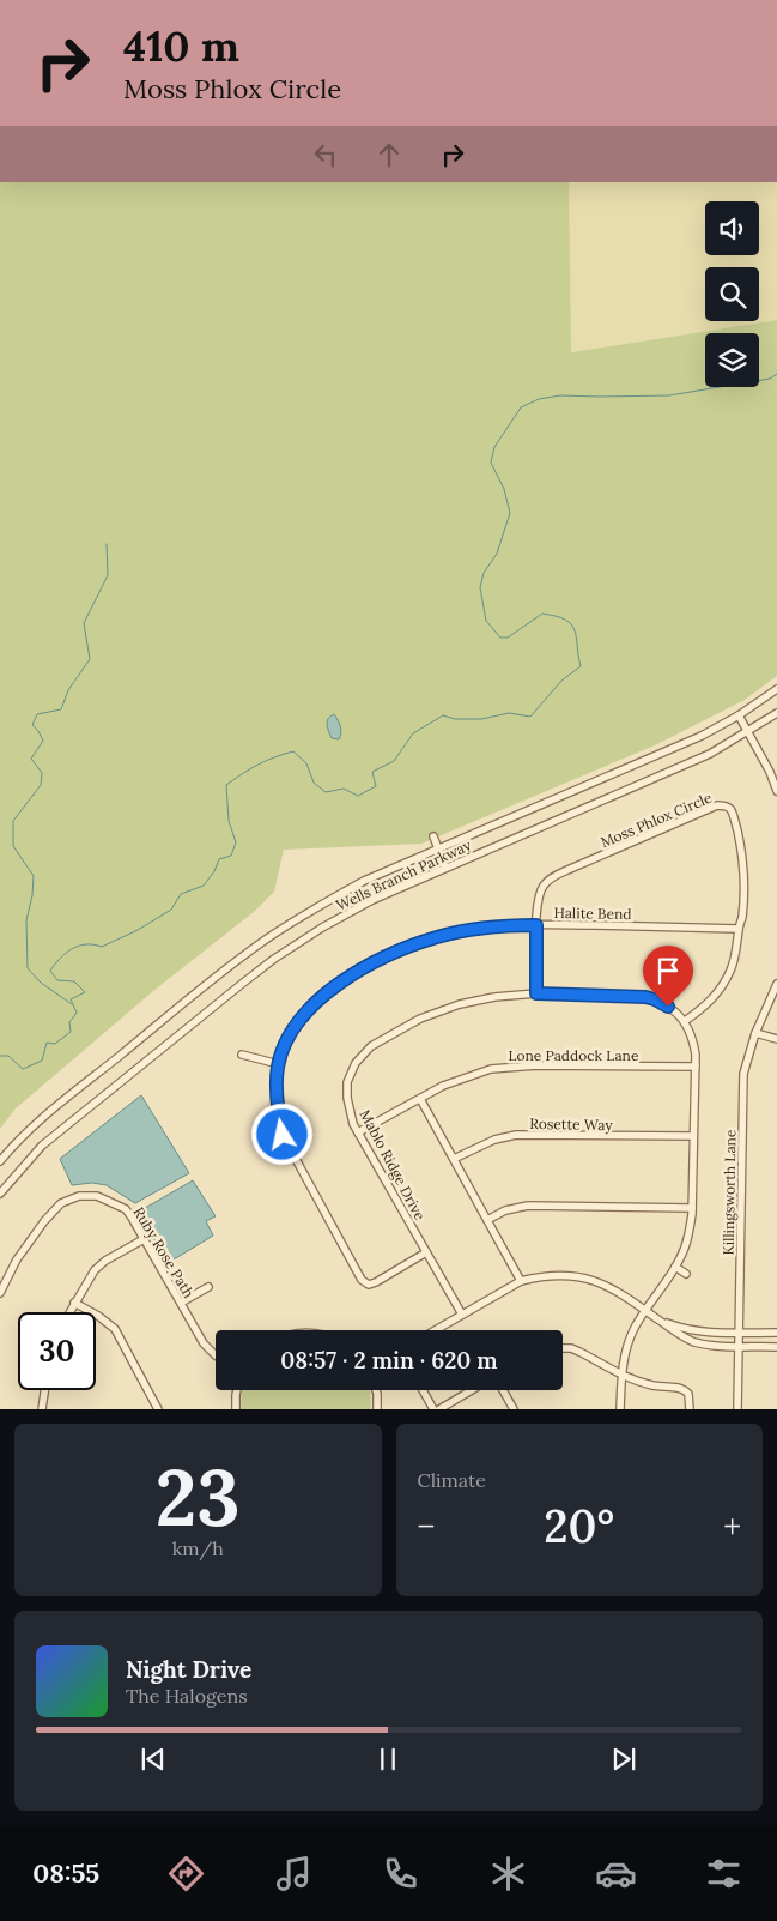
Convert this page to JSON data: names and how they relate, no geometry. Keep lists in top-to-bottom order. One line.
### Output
{"streets":{"street":["Moss Phlox Circle","Wells Branch Parkway","Halite Bend","Lone Paddock Lane","Rosette Way","Mablo Ridge Drive","Killingsworth Lane","Ruby Rose Path"]},"crossings":[["Moss Phlox Circle","Halite Bend"],["Moss Phlox Circle","Mablo Ridge Drive"],["Halite Bend","Mablo Ridge Drive"],["Lone Paddock Lane","Mablo Ridge Drive"]],"page":{"turn":["410 m","Moss Phlox Circle"],"limit":"30","trip":"08:57 · 2 min · 620 m","tile":[["23","km/h"],"Climate"],"heat":["−","20°","+"],"song":["Night Drive","The Halogens"],"tabs":"08:55"}}
